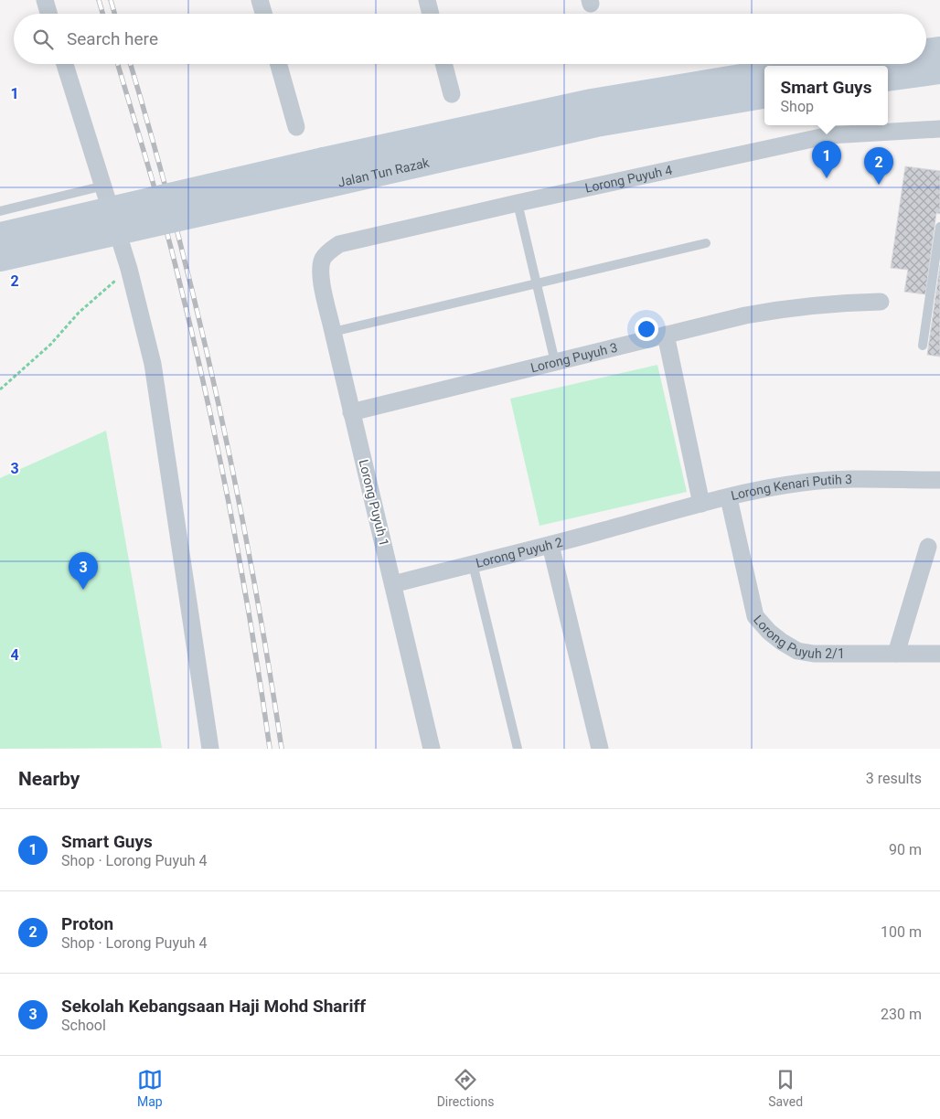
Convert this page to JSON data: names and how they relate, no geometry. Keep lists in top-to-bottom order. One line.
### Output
{"streets":{"main road":["Jalan Tun Razak"],"street":["Lorong Puyuh 4","Lorong Puyuh 3","Lorong Kenari Putih 3","Lorong Puyuh 1","Lorong Puyuh 2","Lorong Puyuh 2/1"]},"crossings":[["Lorong Puyuh 4","Lorong Puyuh 1"],["Lorong Puyuh 3","Lorong Puyuh 1"],["Lorong Kenari Putih 3","Lorong Puyuh 2"],["Lorong Kenari Putih 3","Lorong Puyuh 2/1"],["Lorong Puyuh 1","Lorong Puyuh 2"]],"page":{"search":"Search here","popup":["Smart Guys","Shop"],"pins":["1","2","3"],"heading":["Nearby","3 results"],"list":[{"mark":"1","name":"Smart Guys","note":"Shop · Lorong Puyuh 4","value":"90 m"},{"mark":"2","name":"Proton","note":"Shop · Lorong Puyuh 4","value":"100 m"},{"mark":"3","name":"Sekolah Kebangsaan Haji Mohd Shariff","note":"School","value":"230 m"}],"nav":["Map","Directions","Saved"]},"grid":{"rows":["1","2","3","4"]}}
